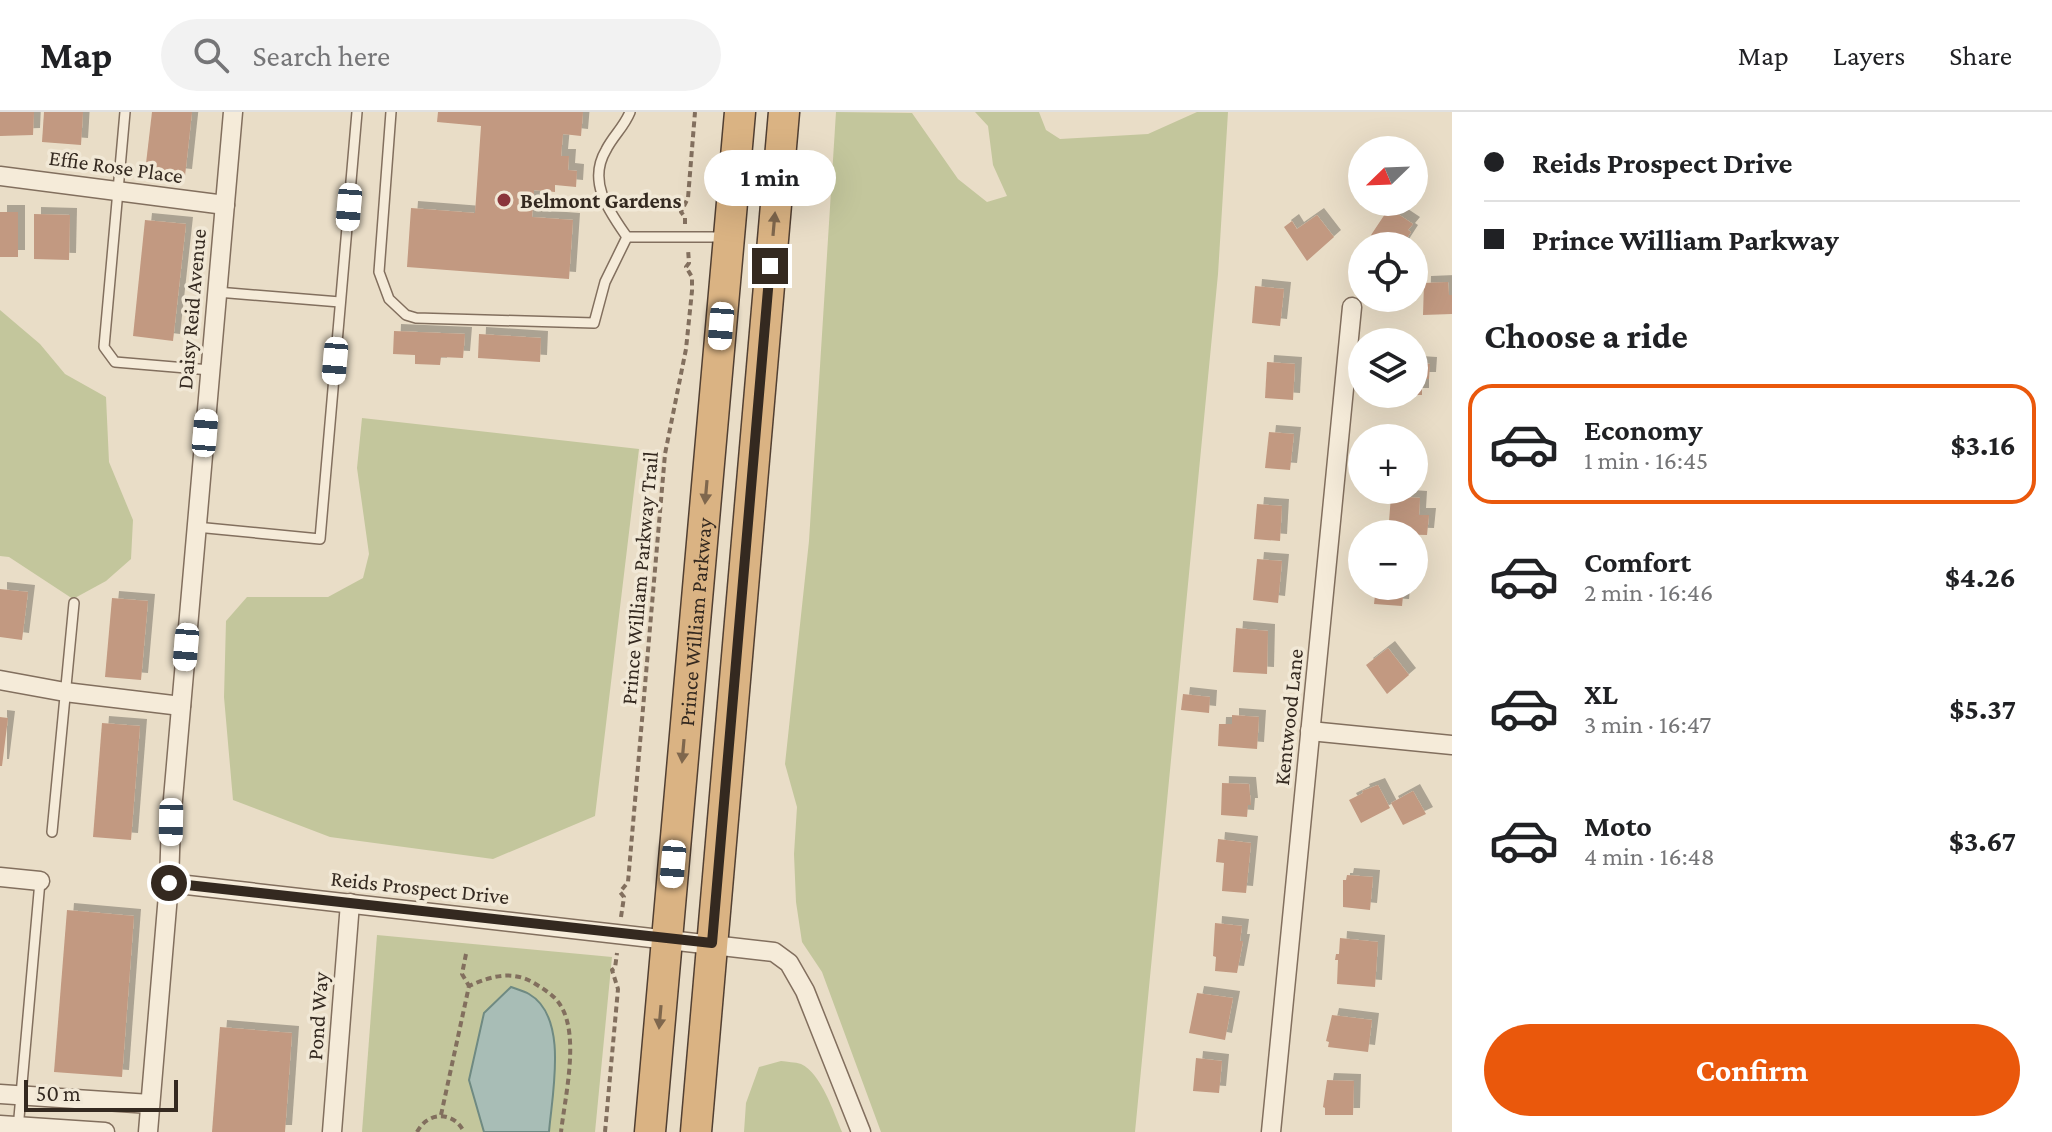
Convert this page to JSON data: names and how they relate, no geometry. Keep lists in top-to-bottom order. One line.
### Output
{"streets":{"highway":["Prince William Parkway"],"street":["Effie Rose Place","Daisy Reid Avenue","Kentwood Lane","Reids Prospect Drive","Pond Way"],"path":["Prince William Parkway Trail"]},"crossings":[["Effie Rose Place","Daisy Reid Avenue"],["Daisy Reid Avenue","Reids Prospect Drive"],["Prince William Parkway","Reids Prospect Drive"],["Reids Prospect Drive","Pond Way"]],"places":["Belmont Gardens"],"scale_bar":"50 m","north":"bottom left","page":{"header":"Map","search":"Search here","nav":["Map","Layers","Share"],"banner":["Reids Prospect Drive","Prince William Parkway"],"map_buttons":["+","−"],"bubble":"1 min","heading":"Choose a ride","list":[{"name":"Economy","note":"1 min · 16:45","value":"$3.16"},{"name":"Comfort","note":"2 min · 16:46","value":"$4.26"},{"name":"XL","note":"3 min · 16:47","value":"$5.37"},{"name":"Moto","note":"4 min · 16:48","value":"$3.67"}],"buttons":"Confirm","scale":"50 m"}}
